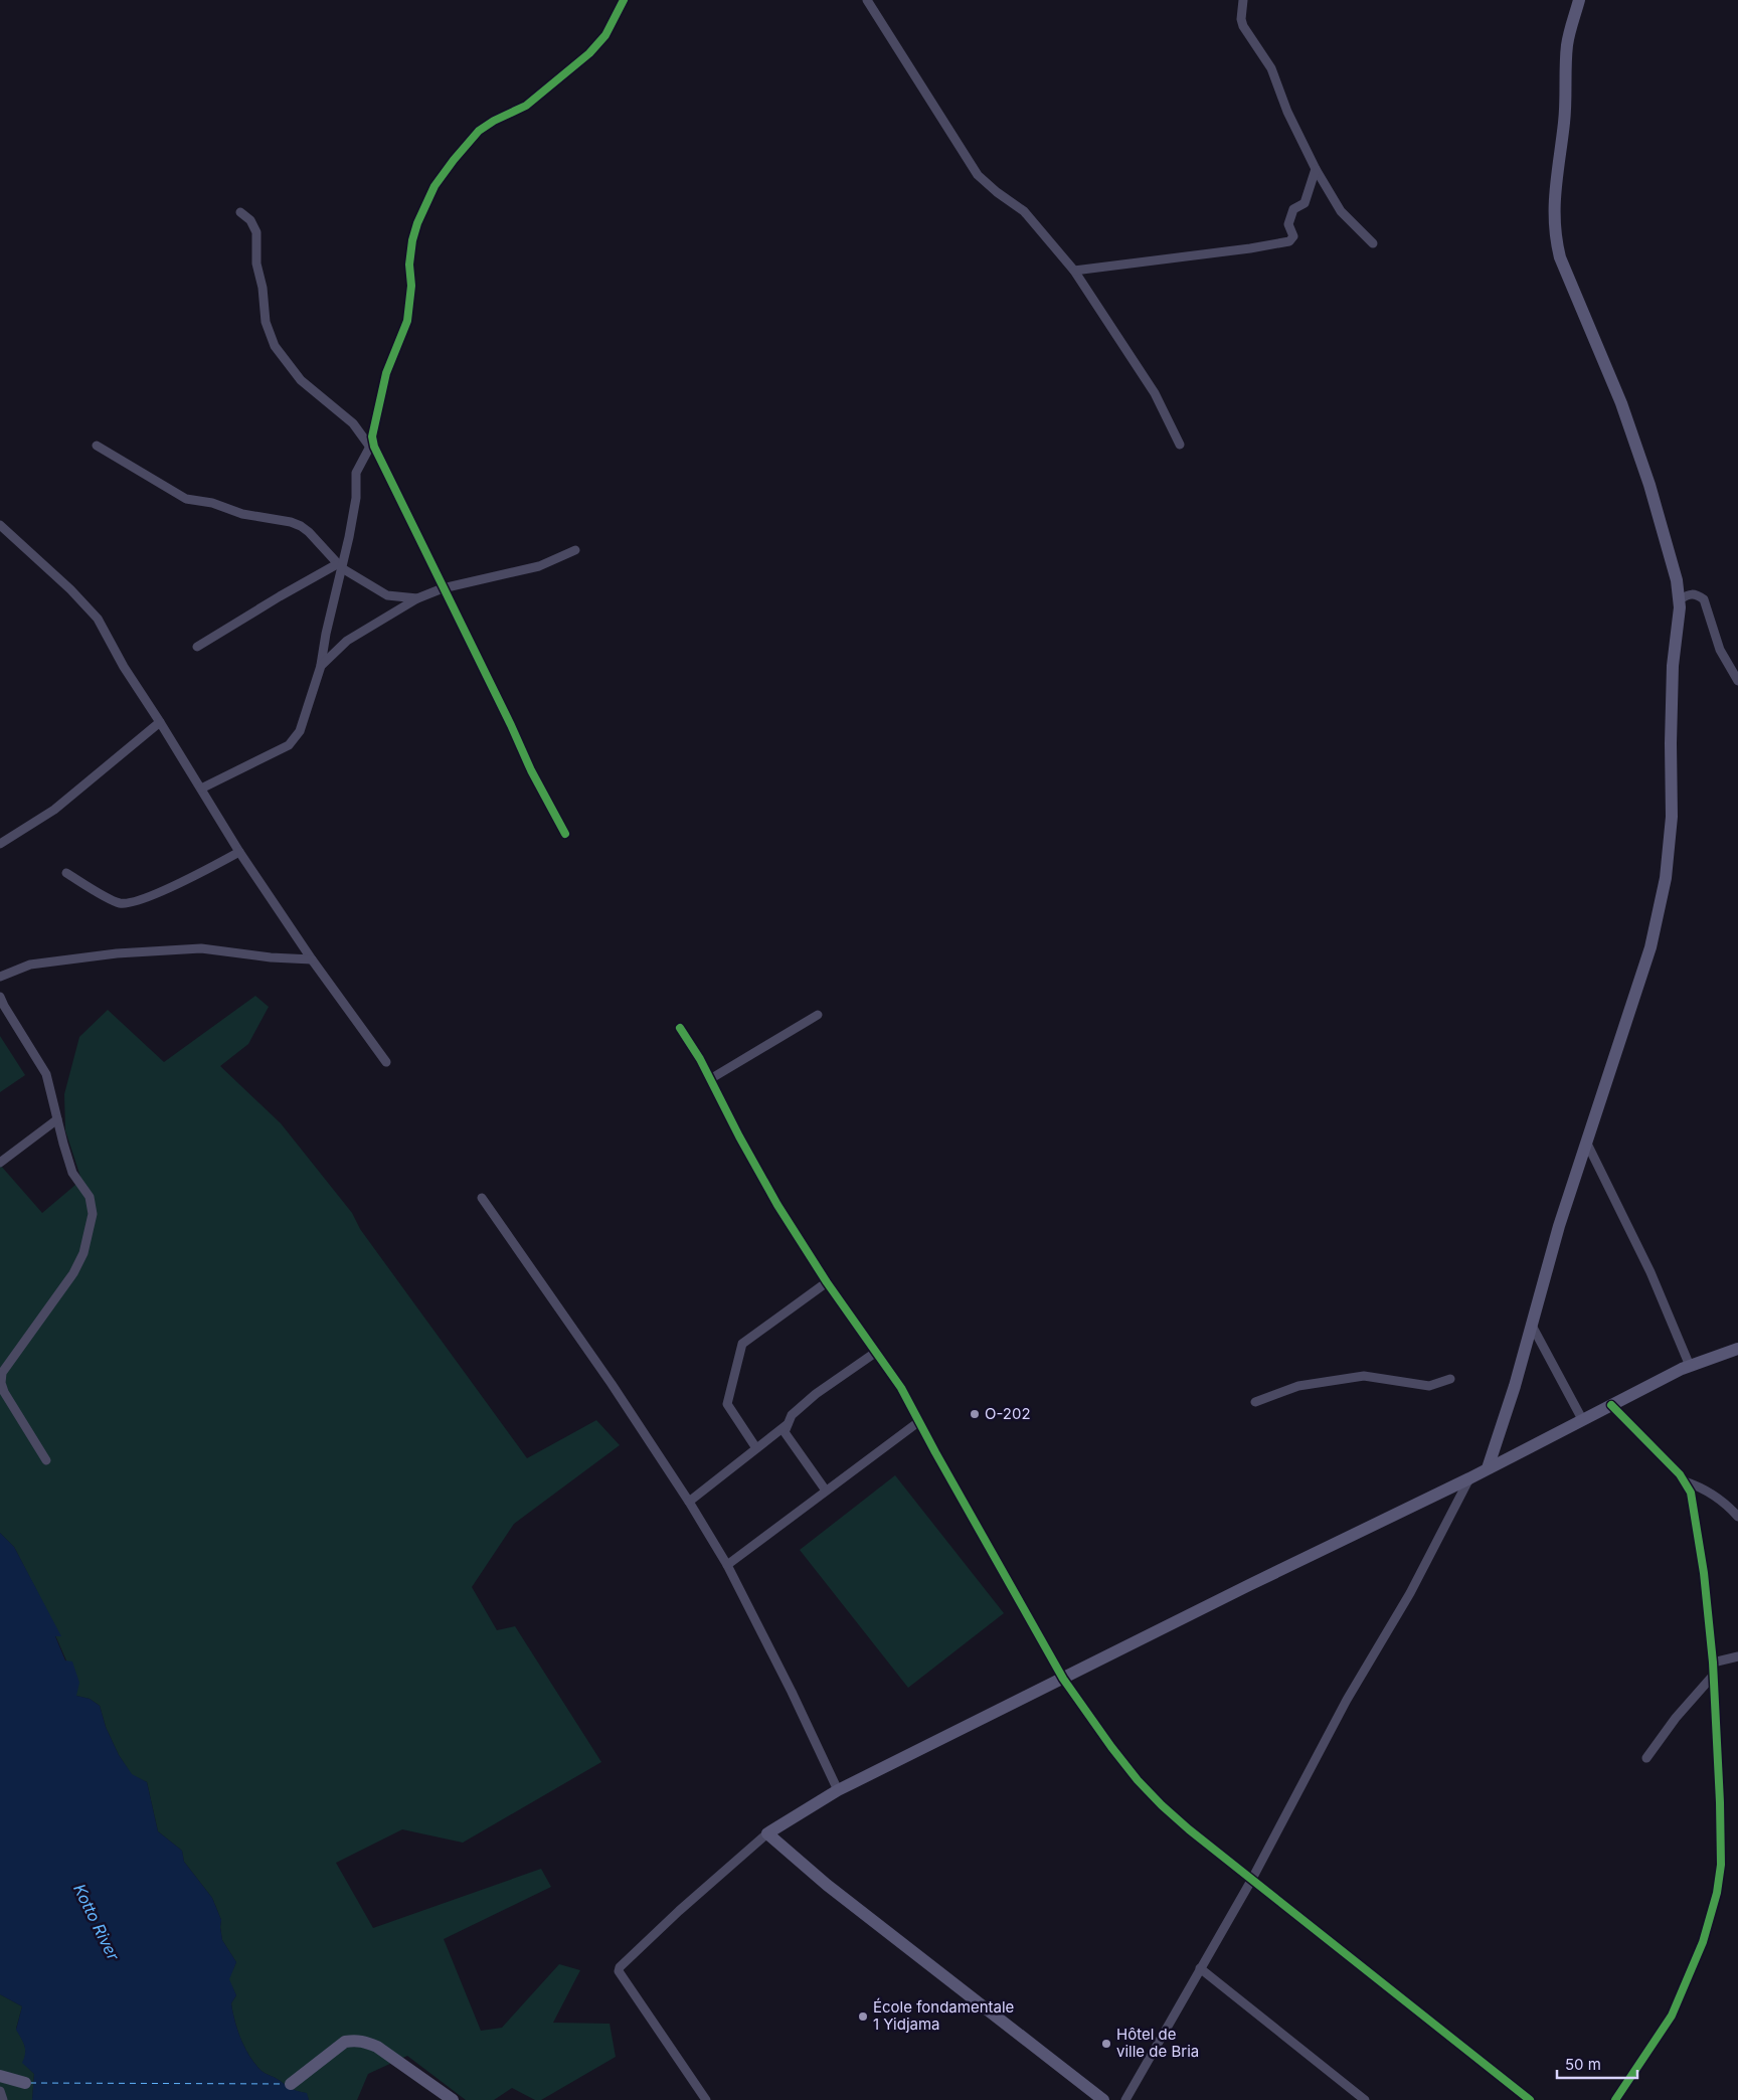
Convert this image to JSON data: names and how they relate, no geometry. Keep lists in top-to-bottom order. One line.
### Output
{"water":["Kotto River"],"places":["O-202","École fondamentale 1 Yidjama","Hôtel de ville de Bria"],"scale_bar":"50 m"}
